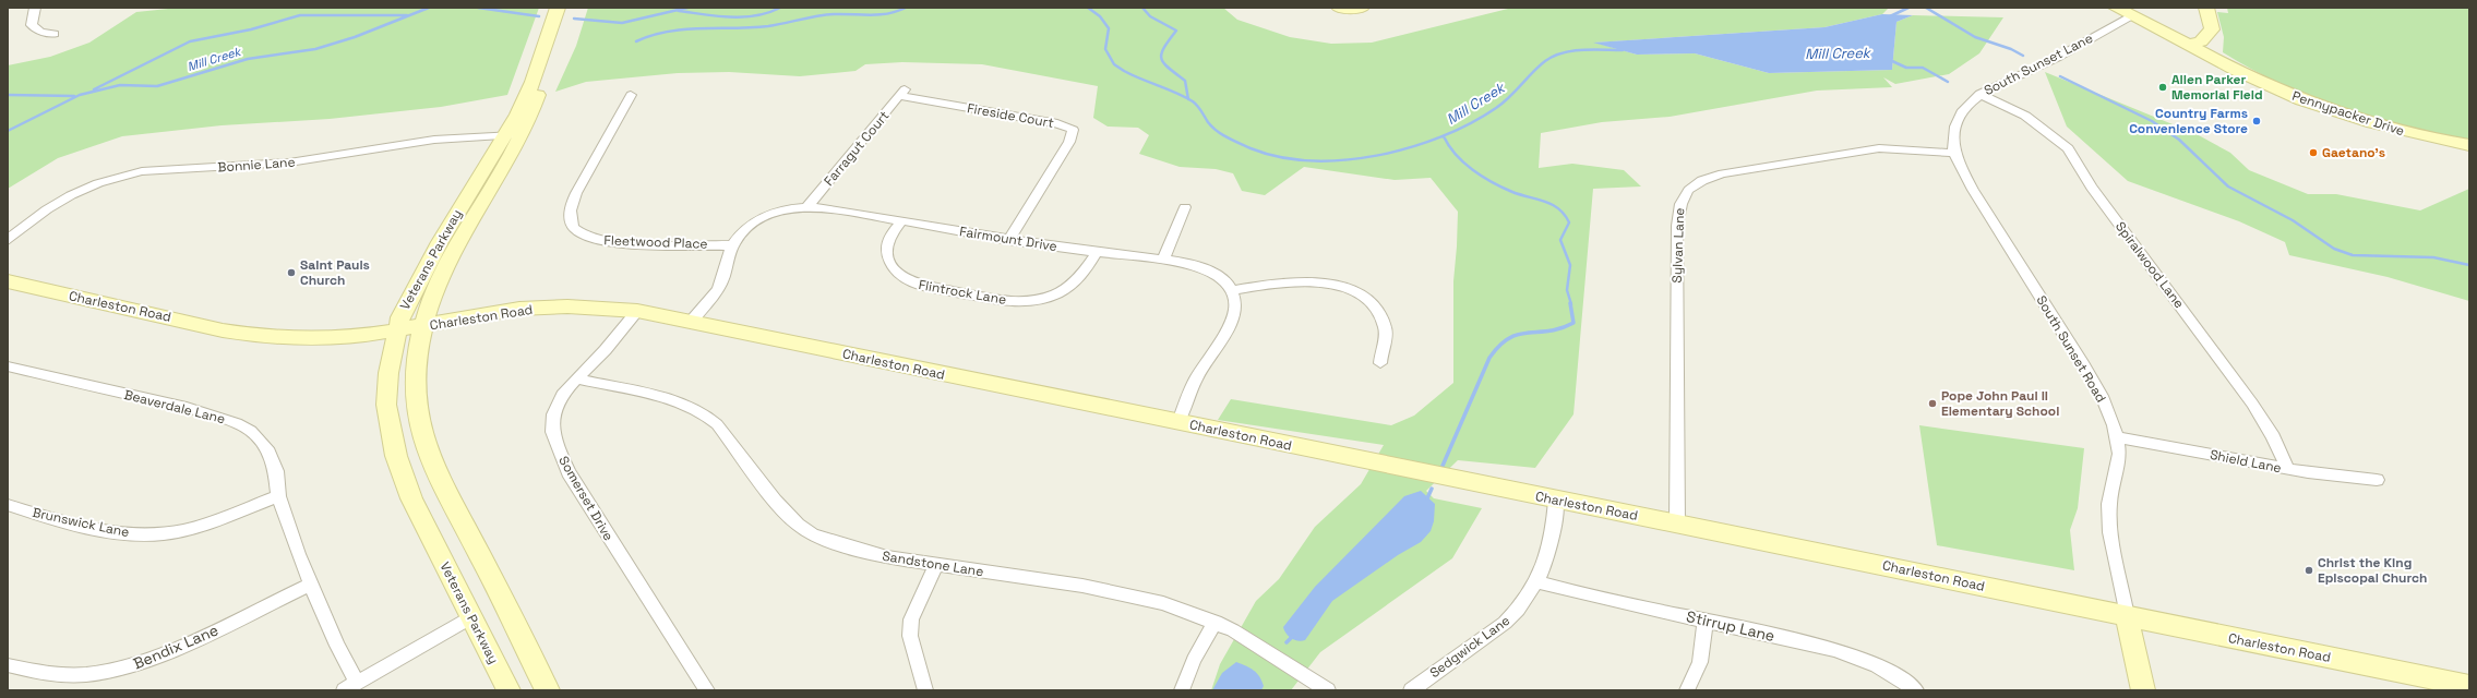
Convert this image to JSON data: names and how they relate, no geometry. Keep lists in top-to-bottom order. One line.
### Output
{"streets":{"street":["South Sunset Lane","Pennypacker Drive","Fireside Court","Farragut Court","Bonnie Lane","Fairmount Drive","Fleetwood Place","Sylvan Lane","Veterans Parkway","Spiralwood Lane","Flintrock Lane","Charleston Road","South Sunset Road","Beaverdale Lane","Shield Lane","Somerset Drive","Brunswick Lane","Sandstone Lane","Stirrup Lane","Bendix Lane","Sedgwick Lane"]},"crossings":[["South Sunset Lane","Pennypacker Drive"],["South Sunset Lane","Sylvan Lane"],["South Sunset Lane","Spiralwood Lane"],["South Sunset Lane","South Sunset Road"],["Fireside Court","Farragut Court"],["Fireside Court","Fairmount Drive"],["Farragut Court","Fairmount Drive"],["Bonnie Lane","Veterans Parkway"],["Fairmount Drive","Fleetwood Place"],["Fairmount Drive","Flintrock Lane"],["Fairmount Drive","Charleston Road"],["Sylvan Lane","Charleston Road"],["Sylvan Lane","South Sunset Road"],["Veterans Parkway","Charleston Road"],["Spiralwood Lane","Shield Lane"],["Charleston Road","South Sunset Road"],["Charleston Road","Somerset Drive"],["Charleston Road","Sedgwick Lane"],["South Sunset Road","Shield Lane"],["Beaverdale Lane","Brunswick Lane"],["Beaverdale Lane","Bendix Lane"],["Somerset Drive","Sandstone Lane"],["Stirrup Lane","Sedgwick Lane"]],"water":["Mill Creek"],"places":["Allen Parker Memorial Field","Country Farms Convenience Store","Gaetano's","Saint Pauls Church","Pope John Paul II Elementary School","Christ the King Episcopal Church"]}
